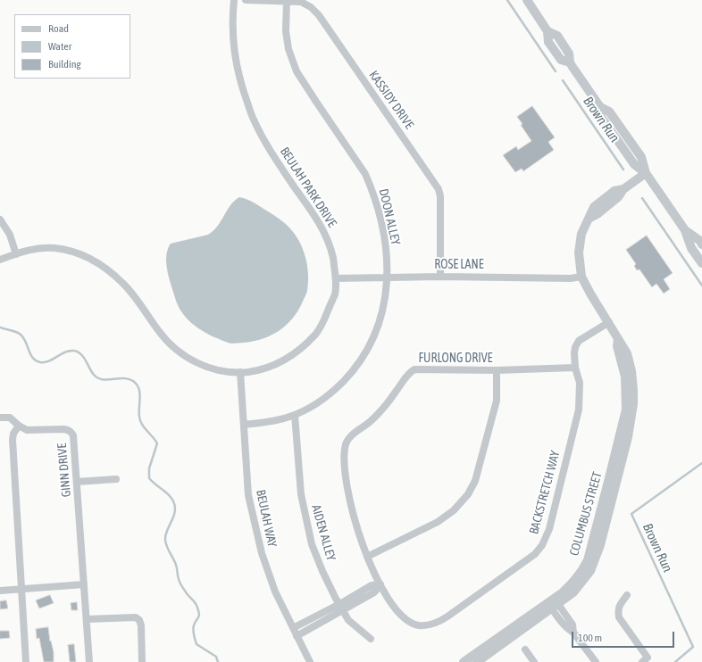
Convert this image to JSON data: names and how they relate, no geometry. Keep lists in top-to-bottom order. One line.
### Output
{"streets":{"street":["KASSIDY DRIVE","BEULAH PARK DRIVE","DOON ALLEY","ROSE LANE","FURLONG DRIVE","GINN DRIVE","BACKSTRETCH WAY","COLUMBUS STREET","BEULAH WAY","AIDEN ALLEY"]},"crossings":[["KASSIDY DRIVE","DOON ALLEY"],["KASSIDY DRIVE","ROSE LANE"],["BEULAH PARK DRIVE","ROSE LANE"],["BEULAH PARK DRIVE","BEULAH WAY"],["DOON ALLEY","ROSE LANE"],["DOON ALLEY","BEULAH WAY"],["DOON ALLEY","AIDEN ALLEY"],["ROSE LANE","COLUMBUS STREET"],["FURLONG DRIVE","BACKSTRETCH WAY"],["BACKSTRETCH WAY","COLUMBUS STREET"]],"water":["Brown Run"],"legend":["Road","Water","Building"],"scale_bar":"100 m"}
